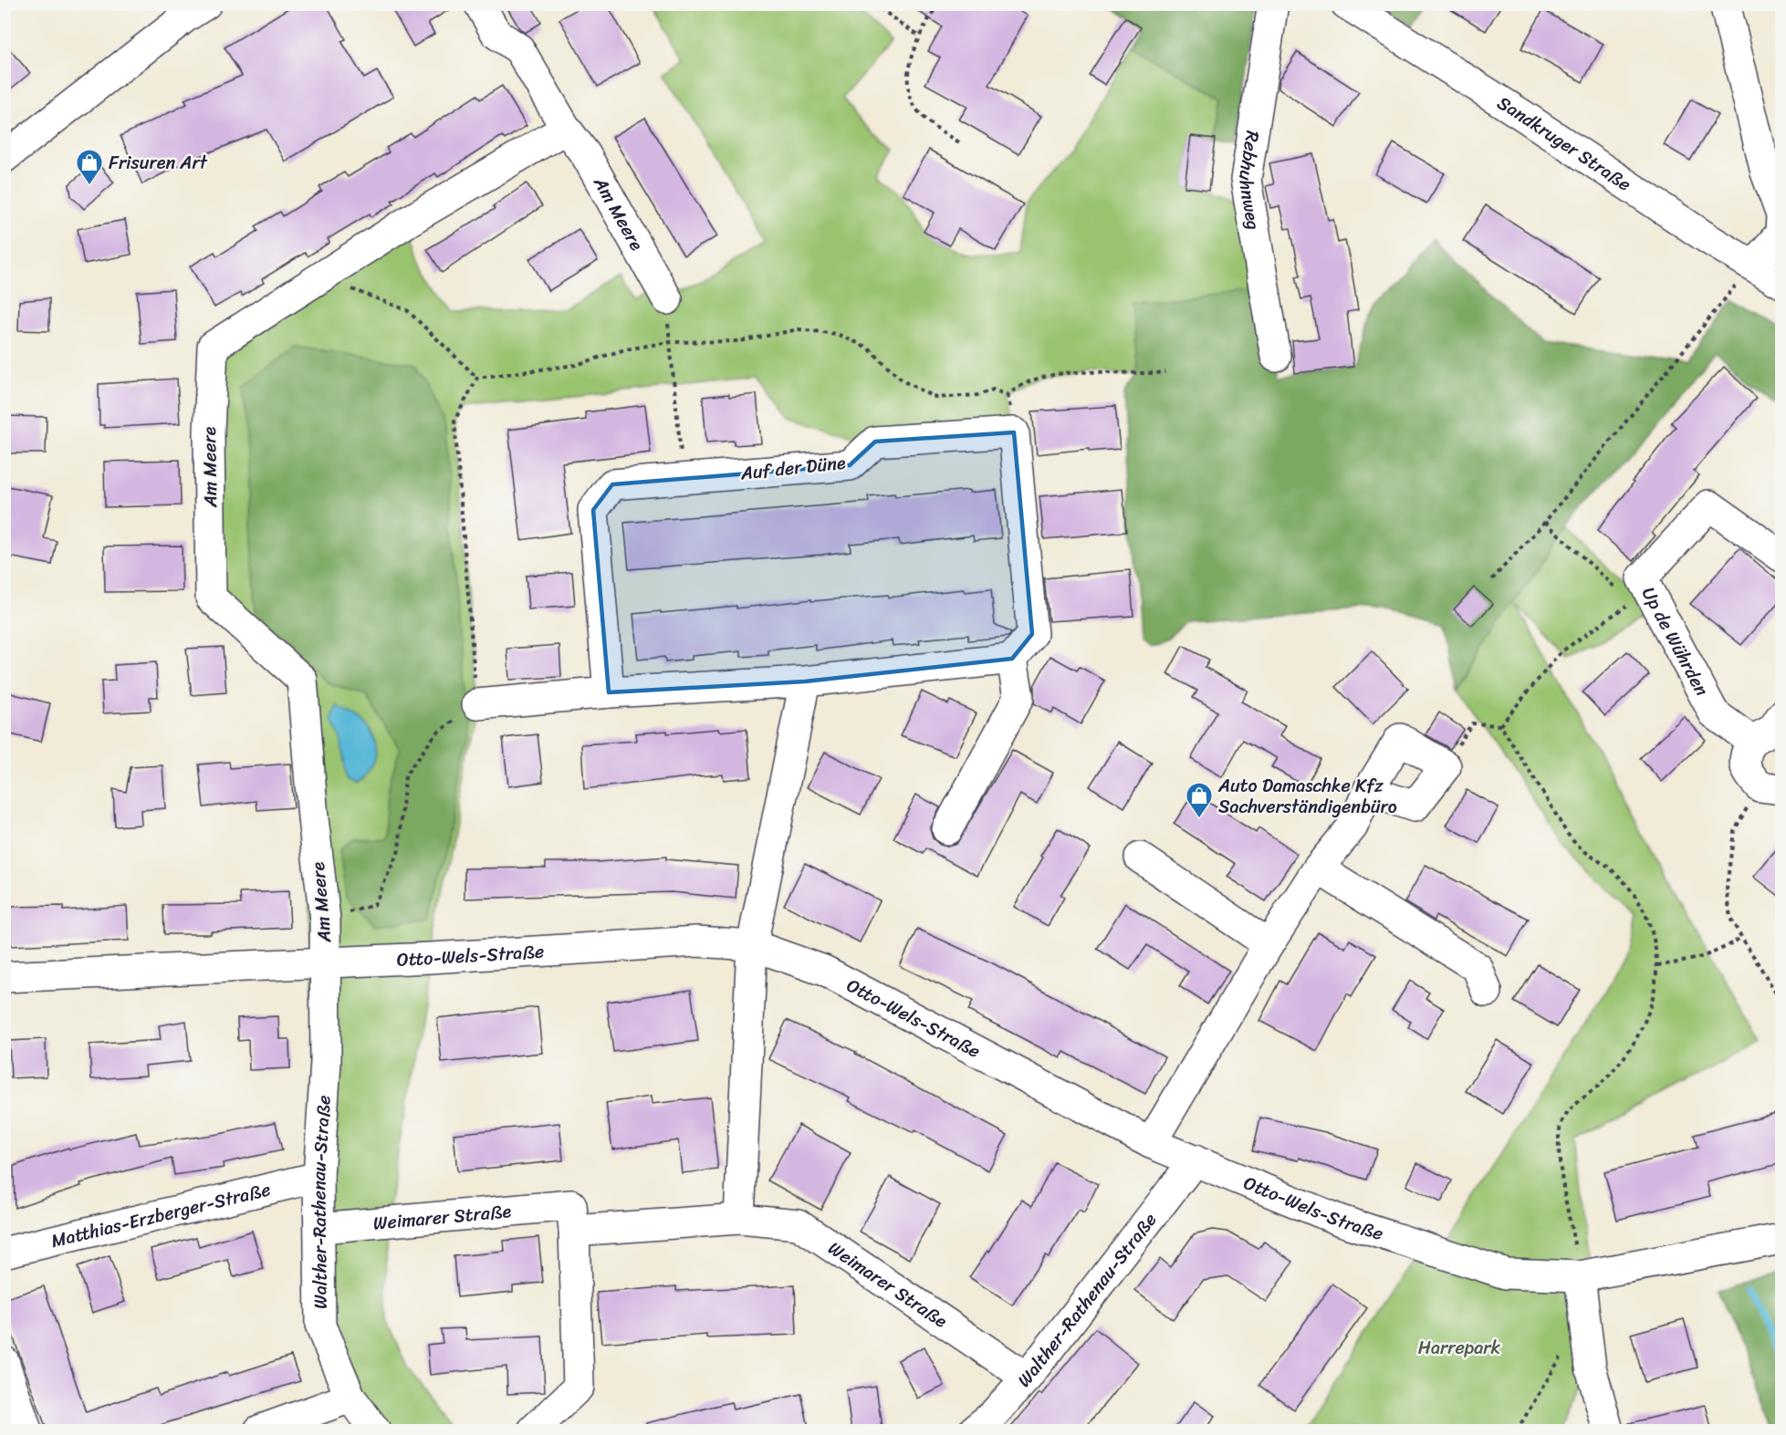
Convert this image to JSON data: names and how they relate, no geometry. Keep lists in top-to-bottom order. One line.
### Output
{"streets":{"street":["Sandkruger Straße","Rebhuhnweg","Am Meere","Auf der Düne","Up de Wührden","Otto-Wels-Straße","Walther-Rathenau-Straße","Matthias-Erzberger-Straße","Weimarer Straße"]},"crossings":[["Am Meere","Otto-Wels-Straße"],["Am Meere","Walther-Rathenau-Straße"],["Otto-Wels-Straße","Walther-Rathenau-Straße"],["Walther-Rathenau-Straße","Matthias-Erzberger-Straße"],["Walther-Rathenau-Straße","Weimarer Straße"]],"parks":["Harrepark"],"places":{"shop":["Frisuren Art","Auto Damaschke Kfz Sachverständigenbüro"]}}
